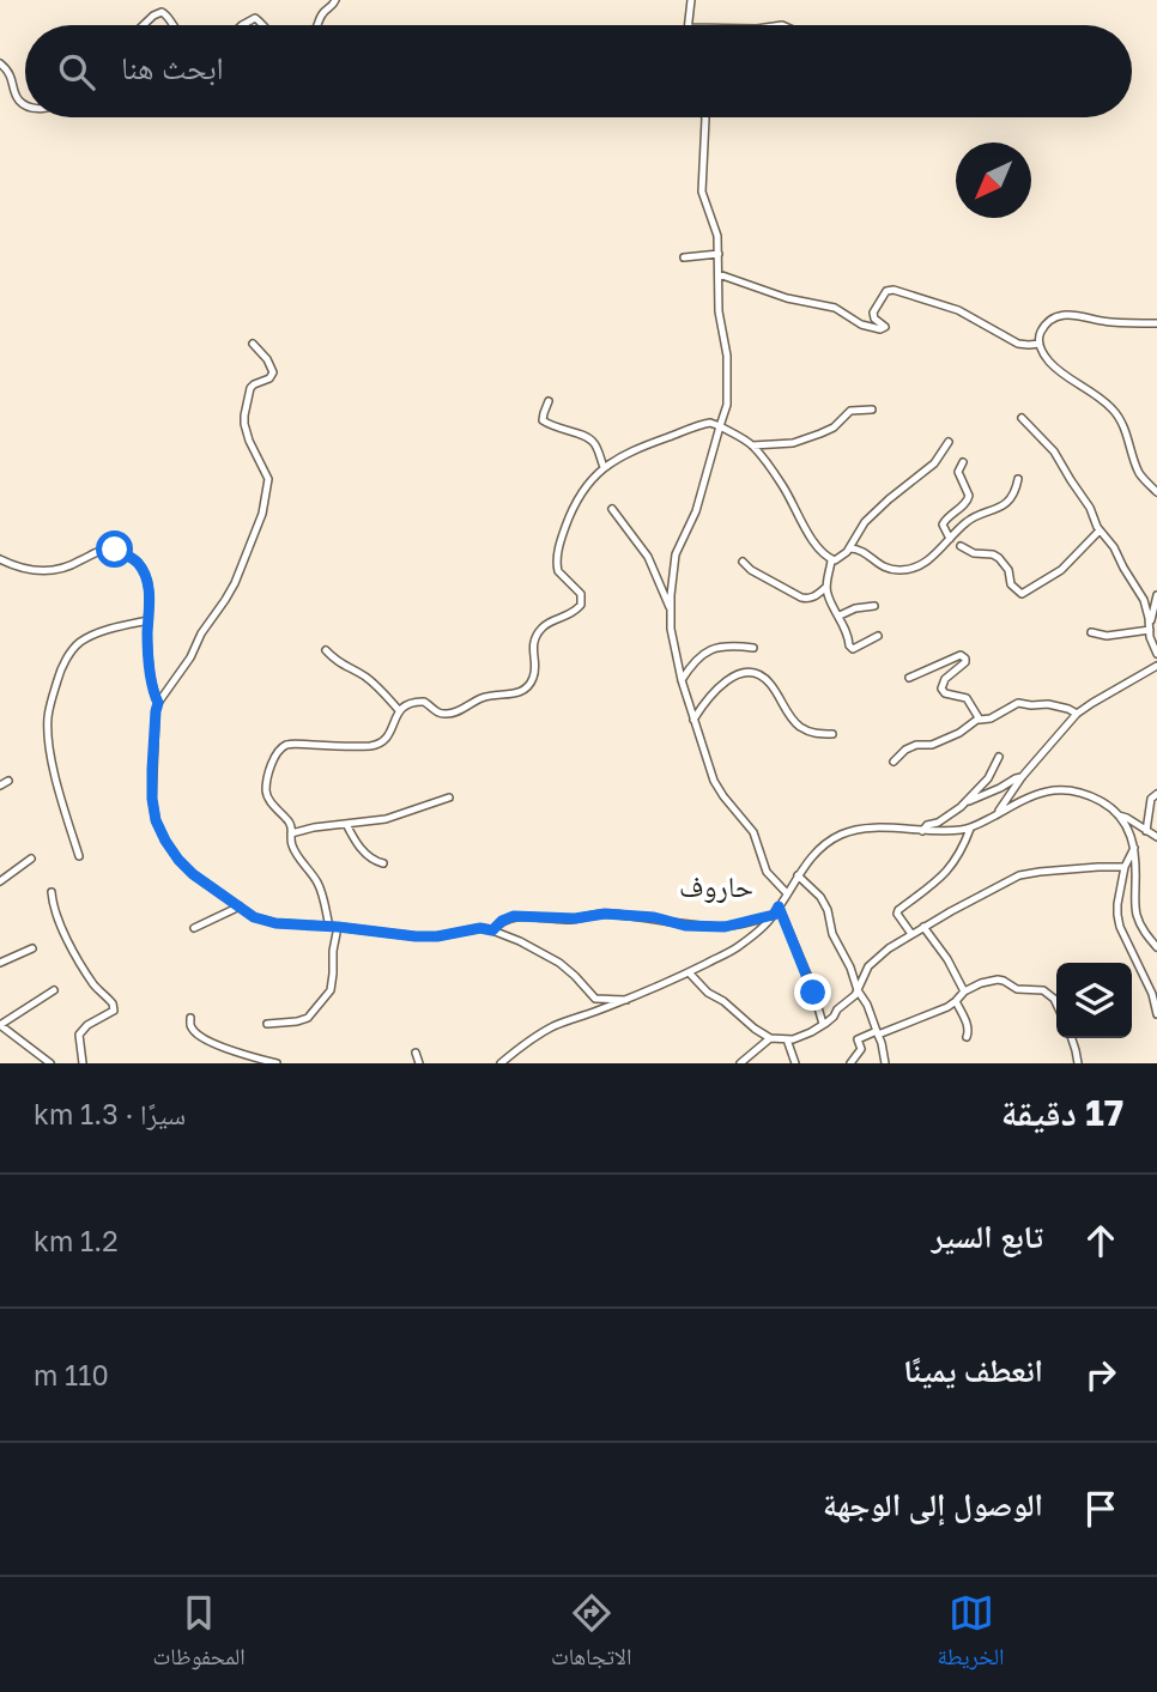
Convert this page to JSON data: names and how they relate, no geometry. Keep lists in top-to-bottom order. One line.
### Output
{"districts":["حاروف"],"north":"bottom left","page":{"search":"ابحث هنا","heading":["17 دقيقة","سيرًا · 1.3 km"],"list":[["تابع السير","1.2 km"],["انعطف يمينًا","110 m"],"الوصول إلى الوجهة"],"nav":["الخريطة","الاتجاهات","المحفوظات"]}}
